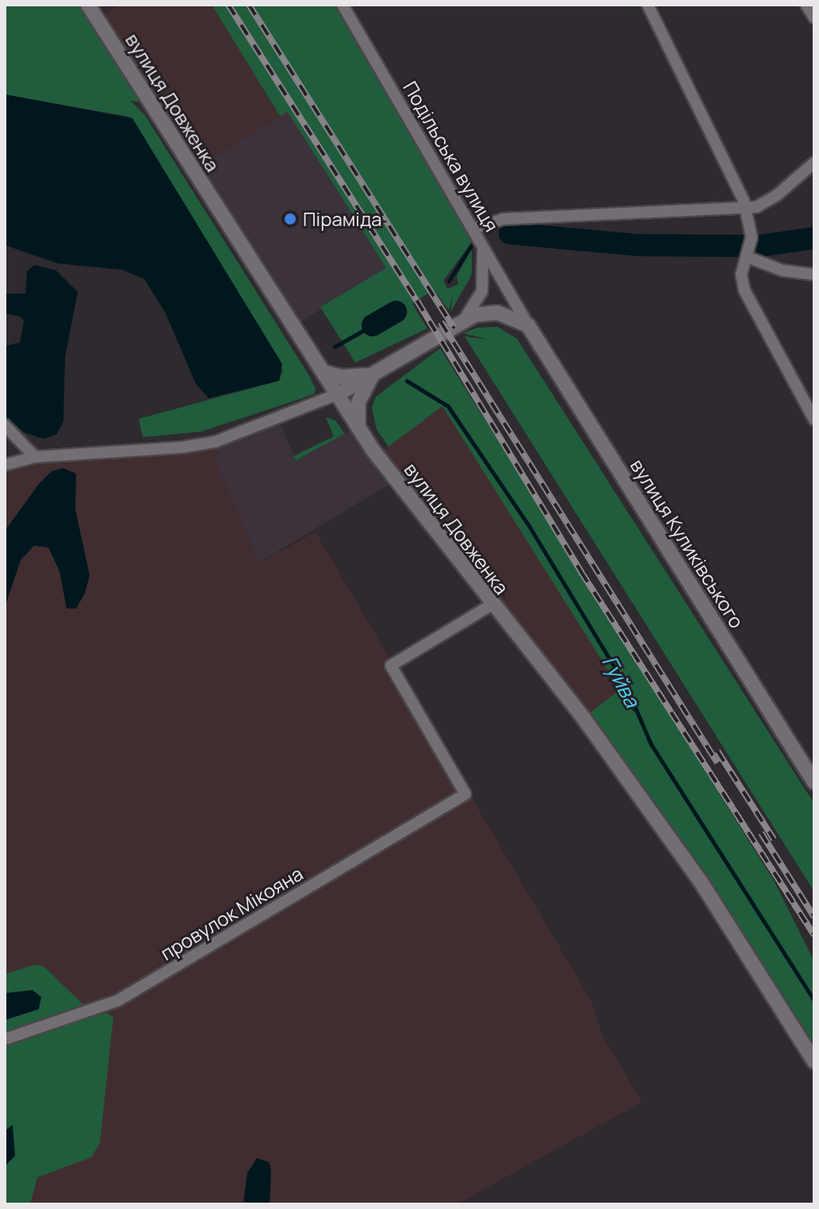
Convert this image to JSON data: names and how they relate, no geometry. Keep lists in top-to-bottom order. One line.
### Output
{"streets":{"street":["вулиця Довженка","Подільська вулиця","вулиця Куликівського","провулок Мікояна"]},"crossings":[["вулиця Довженка","провулок Мікояна"],["Подільська вулиця","вулиця Куликівського"]],"water":["Гуйва"],"places":["Піраміда"]}
